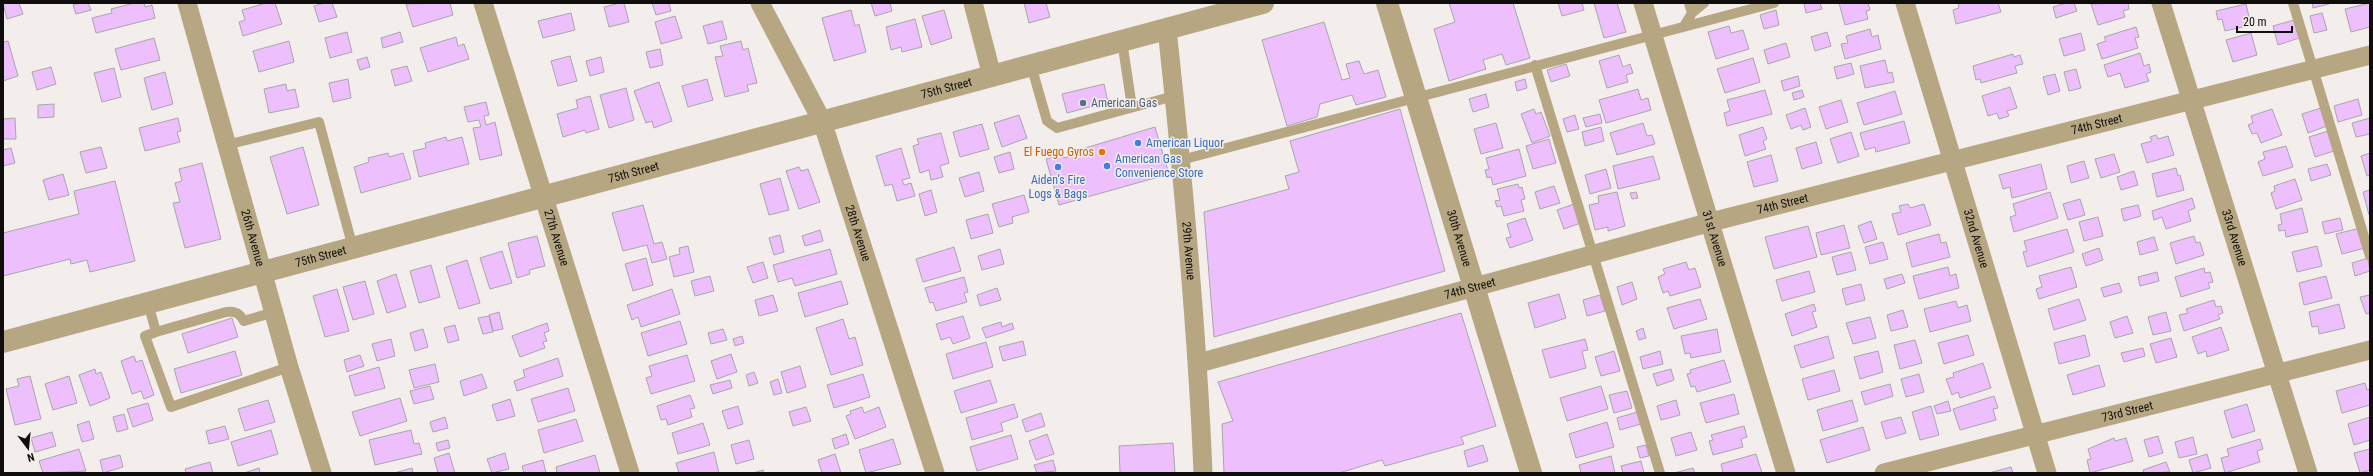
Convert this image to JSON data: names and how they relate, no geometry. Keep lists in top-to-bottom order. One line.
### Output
{"streets":{"street":["75th Street","74th Street","28th Avenue","26th Avenue","27th Avenue","30th Avenue","31st Avenue","32nd Avenue","33rd Avenue","29th Avenue","73rd Street"]},"crossings":[["75th Street","28th Avenue"],["75th Street","26th Avenue"],["75th Street","27th Avenue"],["75th Street","29th Avenue"],["74th Street","30th Avenue"],["74th Street","31st Avenue"],["74th Street","32nd Avenue"],["74th Street","33rd Avenue"],["74th Street","29th Avenue"],["32nd Avenue","73rd Street"],["33rd Avenue","73rd Street"]],"places":["American Gas","American Liquor","El Fuego Gyros","American Gas Convenience Store","Aiden’s Fire Logs & Bags"],"scale_bar":"20 m","north":"bottom"}
